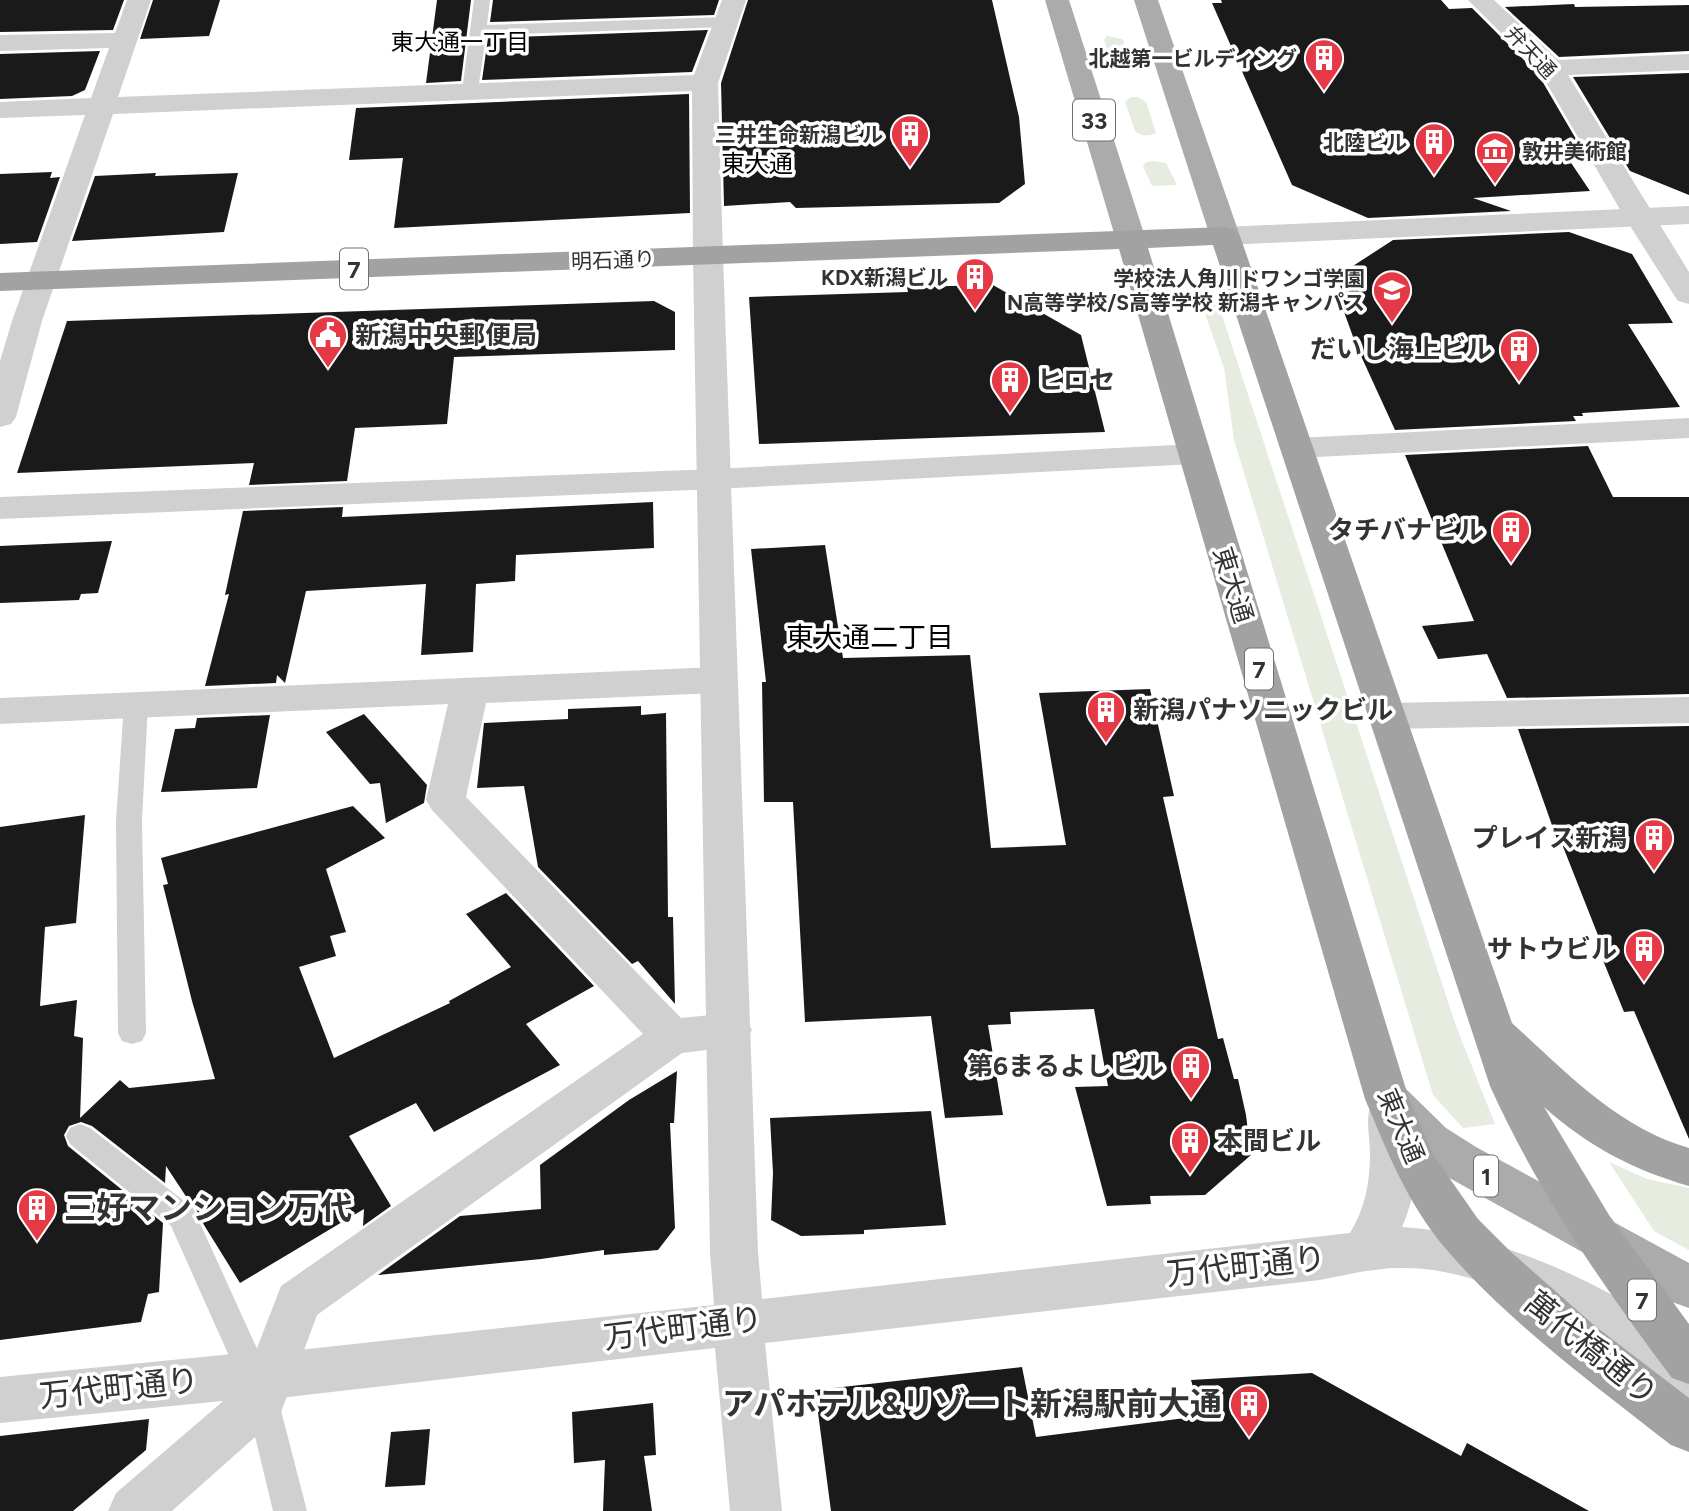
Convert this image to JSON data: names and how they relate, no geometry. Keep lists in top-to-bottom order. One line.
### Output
{"streets":{"highway":["明石通り","7","東大通","萬代橋通り"],"main road":["33","1"],"street":["弁天通","万代町通り"]},"crossings":[["明石通り","7"],["明石通り","東大通"],["7","1"],["7","萬代橋通り"],["東大通","1"],["東大通","萬代橋通り"],["1","萬代橋通り"],["万代町通り","萬代橋通り"]],"districts":["東大通一丁目","東大通","東大通二丁目"],"places":{"building":["北越第一ビルディング","三井生命新潟ビル","北陸ビル","KDX新潟ビル","だいし海上ビル","ヒロセ","タチバナビル","新潟パナソニックビル","プレイス新潟","サトウビル","第6まるよしビル","本間ビル","三好マンション万代","アパホテル&リゾート新潟駅前大通"],"museum":["敦井美術館"],"school or university":["学校法人角川ドワンゴ学園 N高等学校/S高等学校 新潟キャンパス"],"public building":["新潟中央郵便局"]}}
